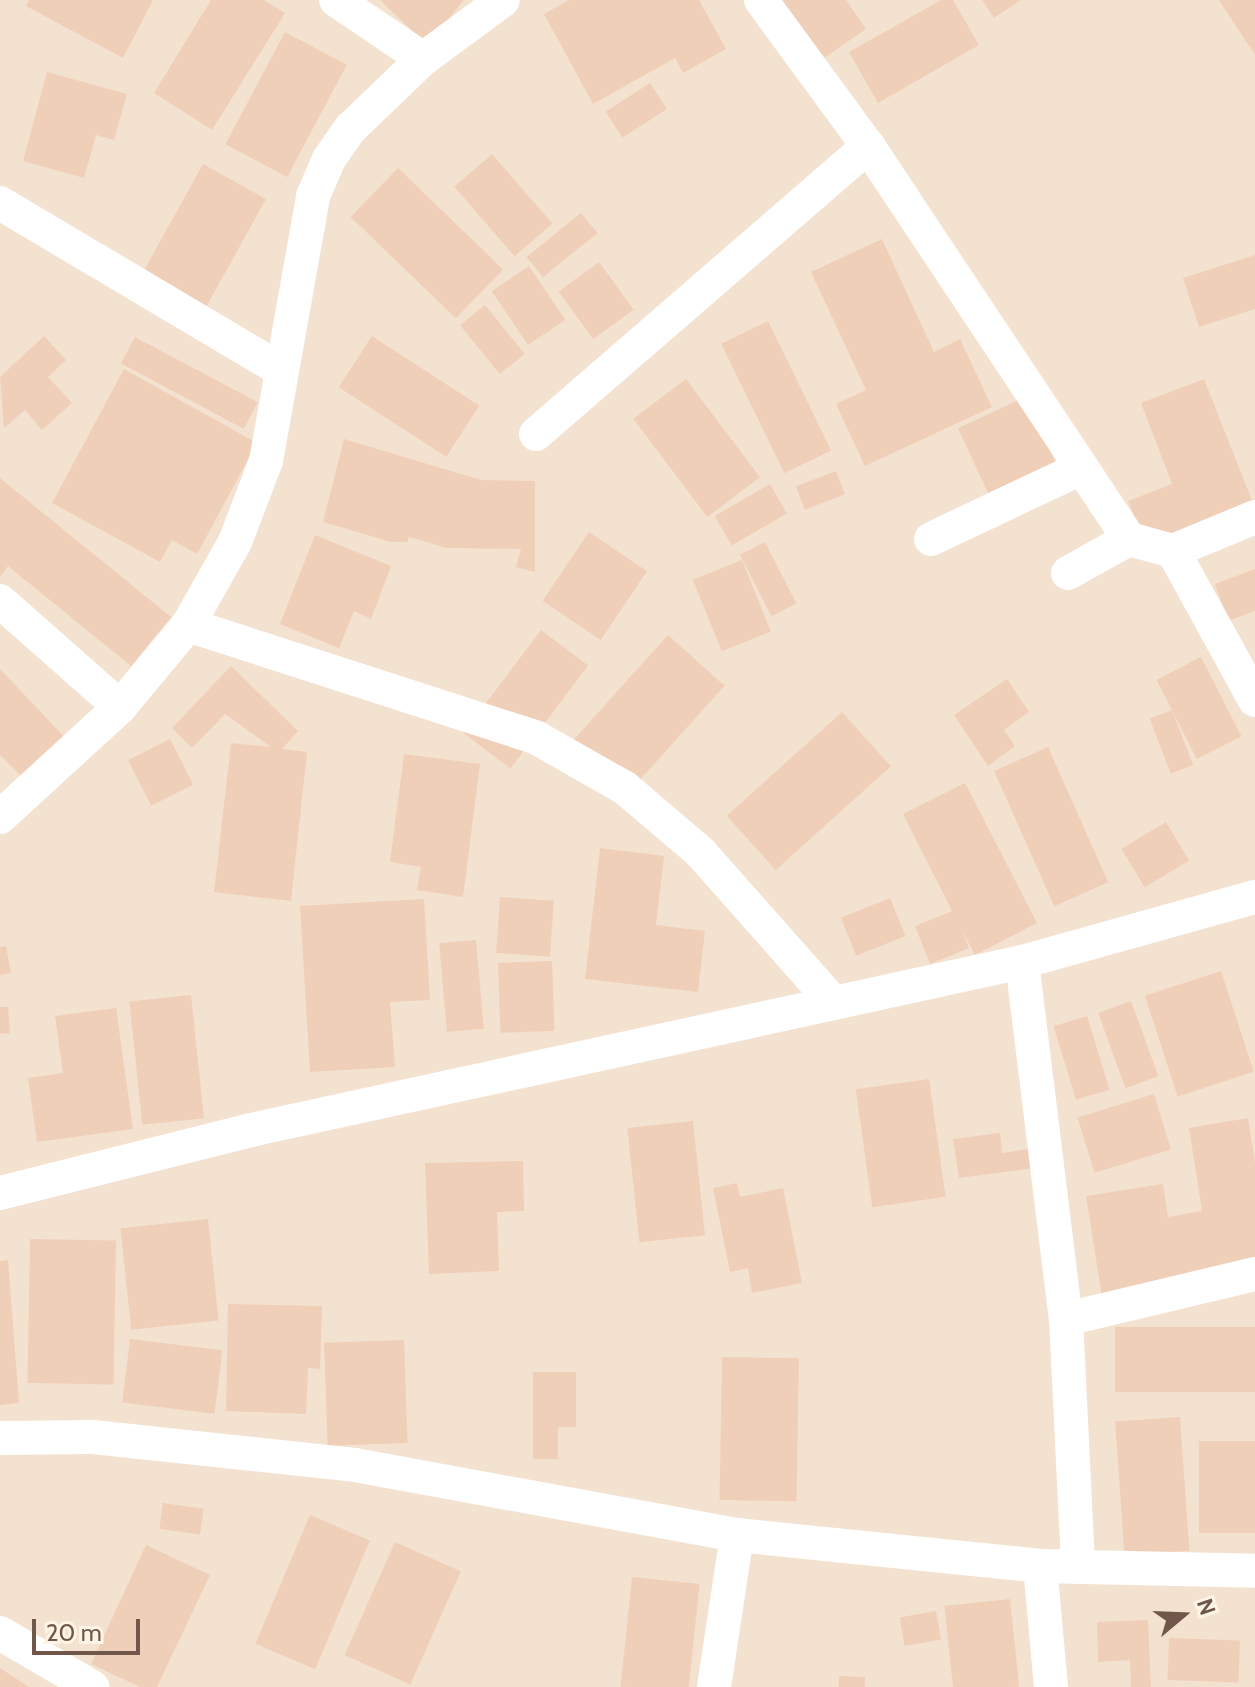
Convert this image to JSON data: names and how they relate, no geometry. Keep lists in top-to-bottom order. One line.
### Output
{"scale_bar":"20 m","north":"right"}
